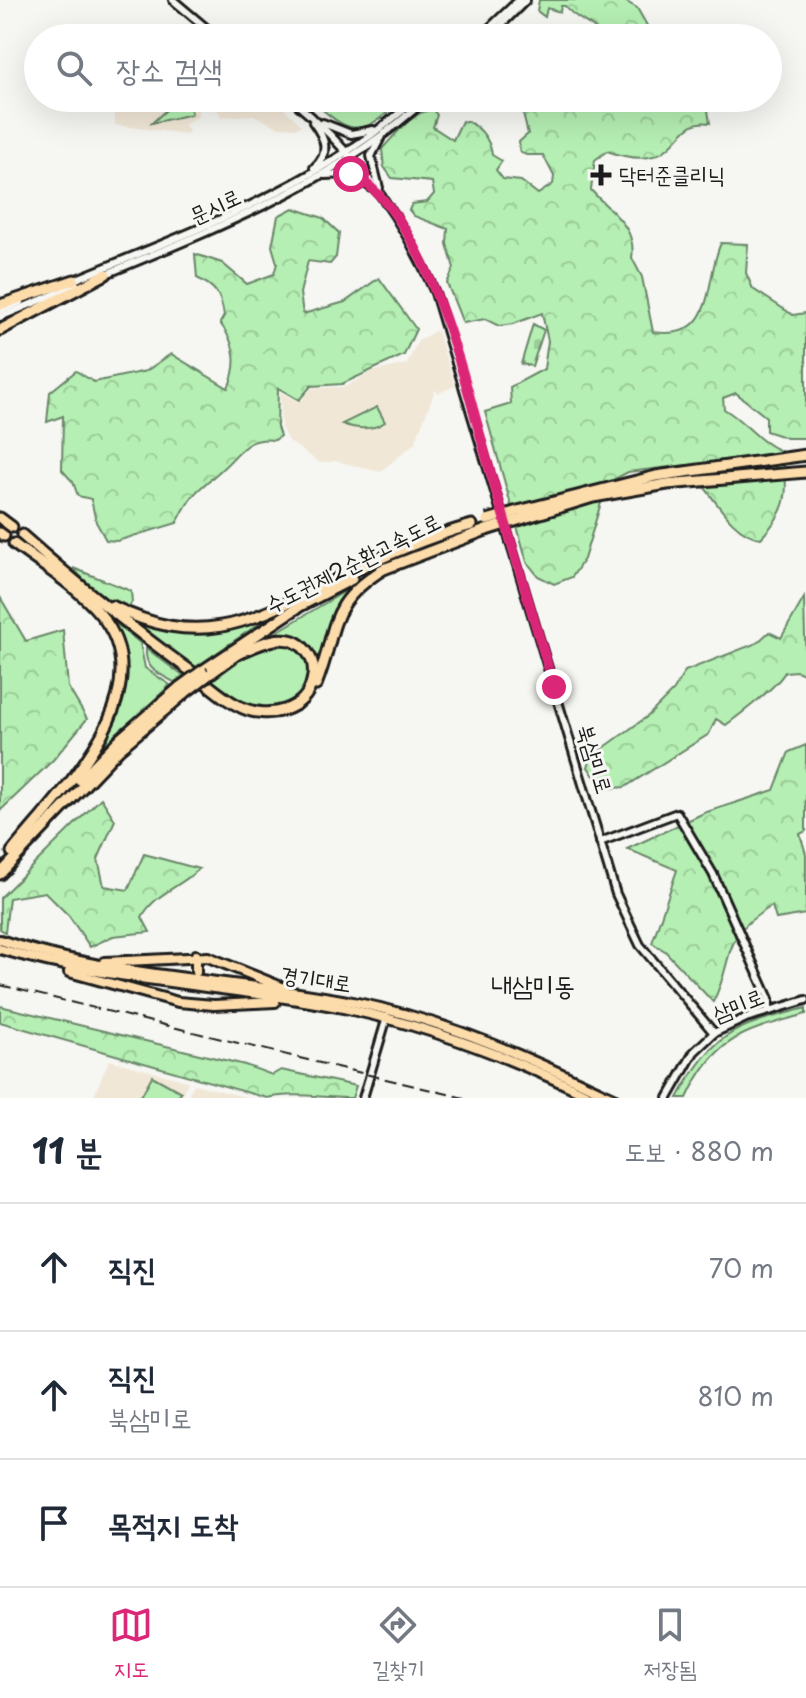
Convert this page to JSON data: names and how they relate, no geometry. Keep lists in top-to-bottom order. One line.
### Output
{"streets":{"highway":["수도권제2순환고속도로"],"main road":["경기대로"],"street":["문시로","북삼미로","삼미로"]},"crossings":[["문시로","북삼미로"],["북삼미로","삼미로"]],"districts":["내삼미동"],"places":{"health":["닥터준클리닉"]},"page":{"search":"장소 검색","heading":["11 분","도보 · 880 m"],"list":[["직진","70 m"],["직진","북삼미로","810 m"],"목적지 도착"],"nav":["지도","길찾기","저장됨"]}}
